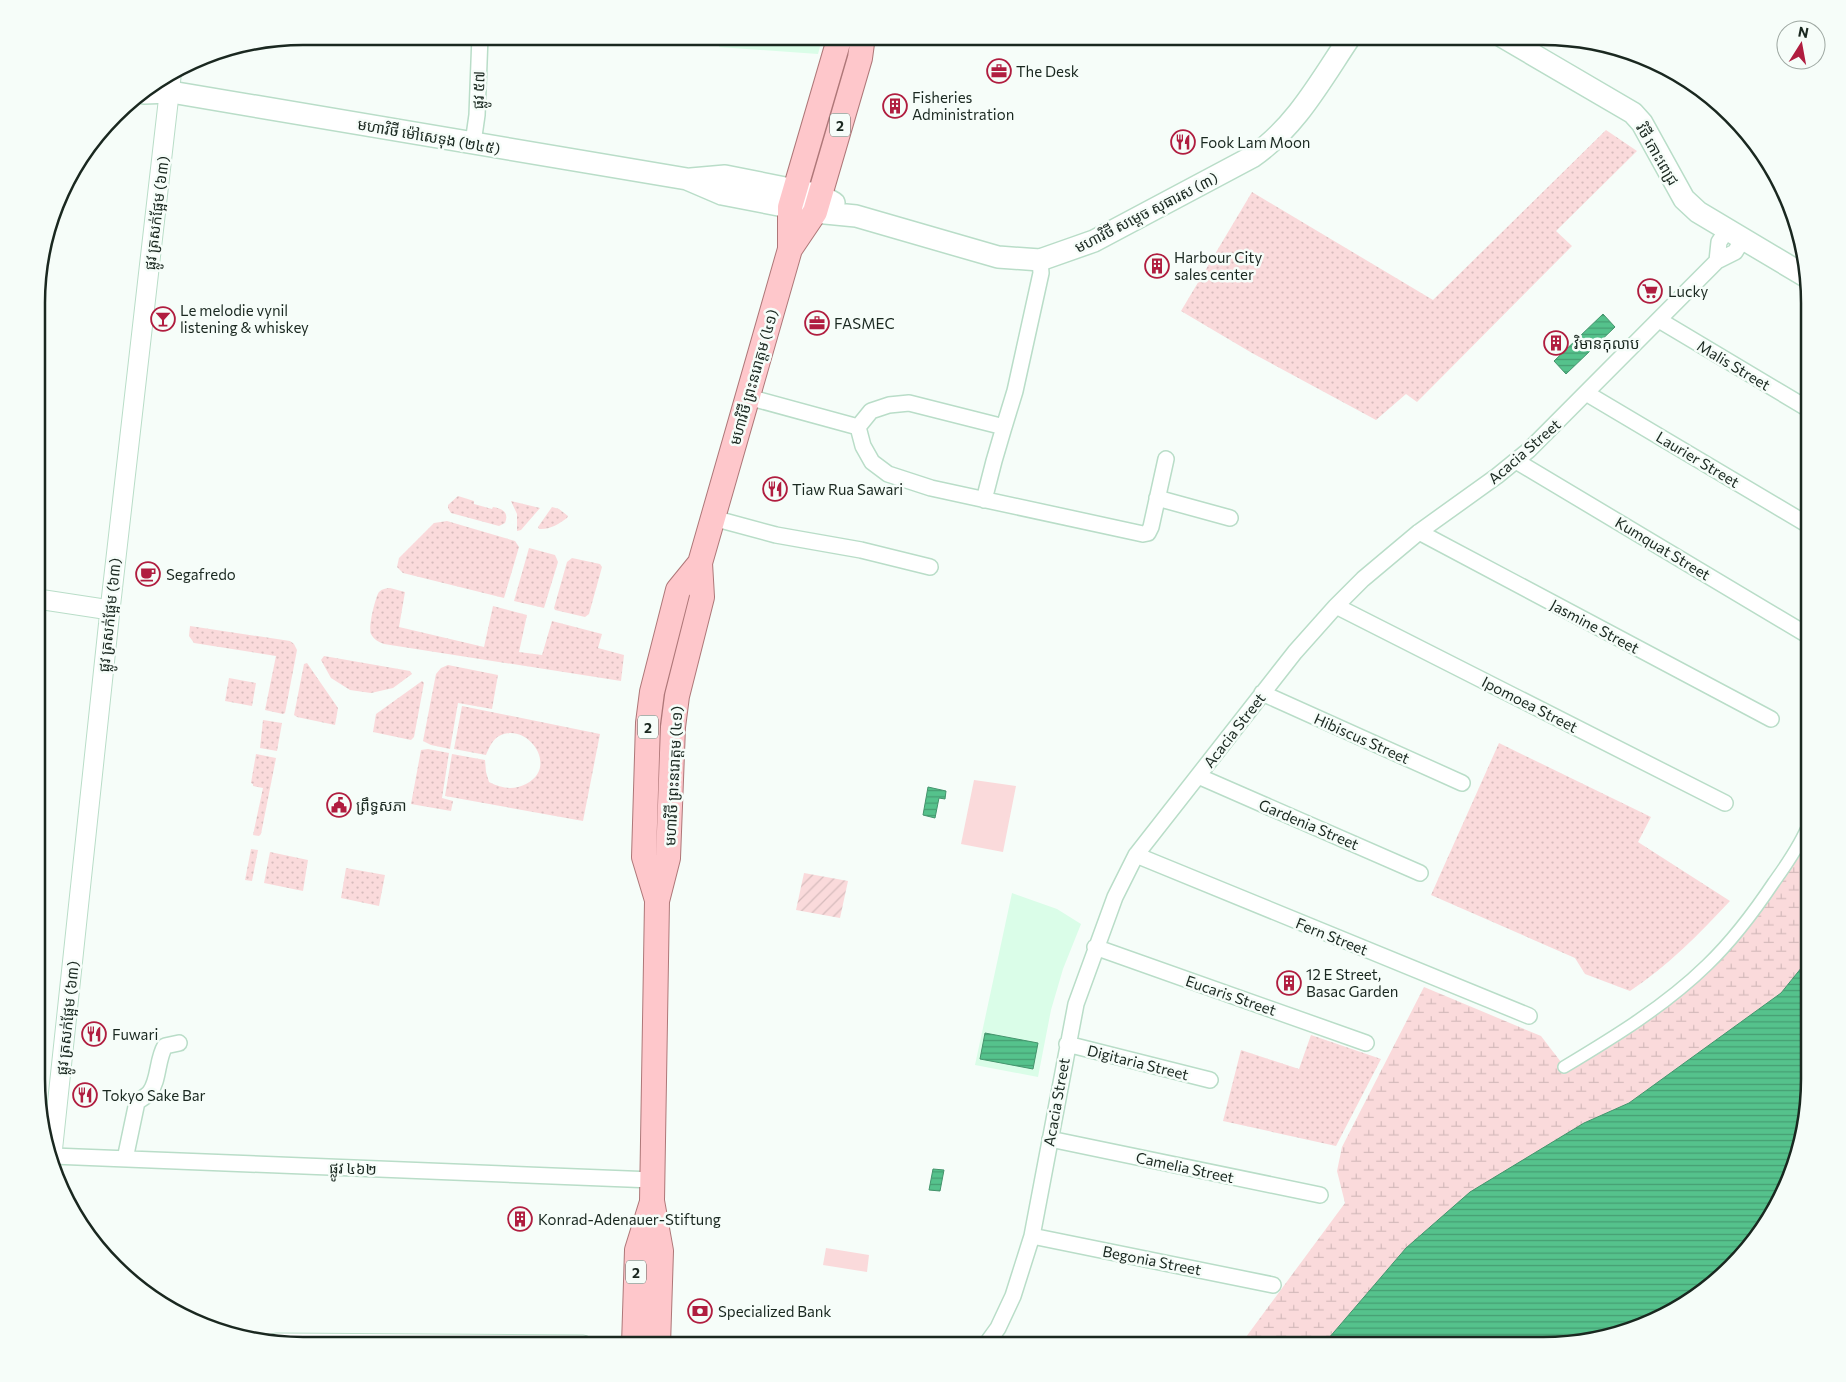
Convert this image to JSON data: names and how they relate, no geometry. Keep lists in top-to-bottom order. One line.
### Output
{"streets":{"main road":["2","មហាវិថី ម៉ៅសេទុង (២៤៥)","វិថី កោះពេជ្រ","មហាវិថី សម្តេច សុធារស (៣)","មហាវិថី ព្រះនរោត្តម (៤១)"],"street":["ផ្លូវ ៥៧","ផ្លូវ ត្រសក់ផ្អែម (៦៣)","Malis Street","Acacia Street","Laurier Street","Kumquat Street","Jasmine Street","Ipomoea Street","Hibiscus Street","Gardenia Street","Fern Street","Eucaris Street","Digitaria Street","Camelia Street","ផ្លូវ ៤៦២","Begonia Street"]},"crossings":[["ផ្លូវ ៥៧","មហាវិថី ម៉ៅសេទុង (២៤៥)"],["មហាវិថី ម៉ៅសេទុង (២៤៥)","មហាវិថី សម្តេច សុធារស (៣)"],["មហាវិថី ម៉ៅសេទុង (២៤៥)","ផ្លូវ ត្រសក់ផ្អែម (៦៣)"],["មហាវិថី ម៉ៅសេទុង (២៤៥)","មហាវិថី ព្រះនរោត្តម (៤១)"],["វិថី កោះពេជ្រ","Acacia Street"],["មហាវិថី សម្តេច សុធារស (៣)","មហាវិថី ព្រះនរោត្តម (៤១)"],["Malis Street","Acacia Street"],["មហាវិថី ព្រះនរោត្តម (៤១)","ផ្លូវ ៤៦២"],["Acacia Street","Laurier Street"],["Acacia Street","Kumquat Street"],["Acacia Street","Jasmine Street"],["Acacia Street","Ipomoea Street"],["Acacia Street","Hibiscus Street"],["Acacia Street","Gardenia Street"],["Acacia Street","Fern Street"],["Acacia Street","Eucaris Street"],["Acacia Street","Digitaria Street"],["Acacia Street","Camelia Street"],["Acacia Street","Begonia Street"]],"places":{"office":["The Desk","FASMEC"],"building":["Fisheries Administration","Harbour City sales center","វិមានកុលាប","12 E Street, Basac Garden","Konrad-Adenauer-Stiftung"],"restaurant":["Fook Lam Moon","Tiaw Rua Sawari","Fuwari","Tokyo Sake Bar"],"supermarket":["Lucky"],"bar":["Le melodie vynil listening & whiskey"],"cafe":["Segafredo"],"public building":["ព្រឹទ្ធសភា"],"bank":["Specialized Bank"]},"north":"top"}
